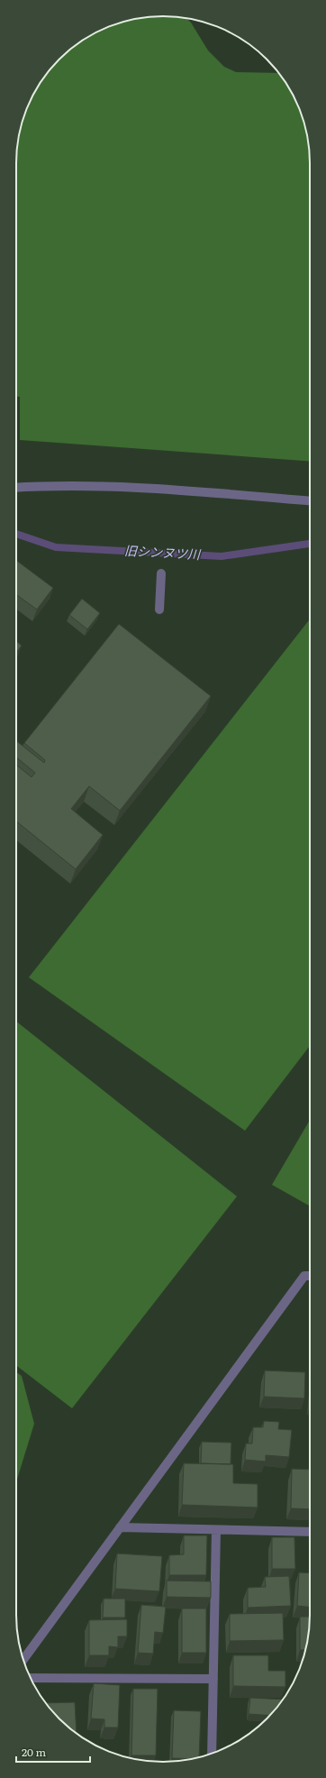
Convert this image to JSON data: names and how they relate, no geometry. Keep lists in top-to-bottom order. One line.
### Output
{"water":["旧シンヌツ川"],"scale_bar":"20 m"}
